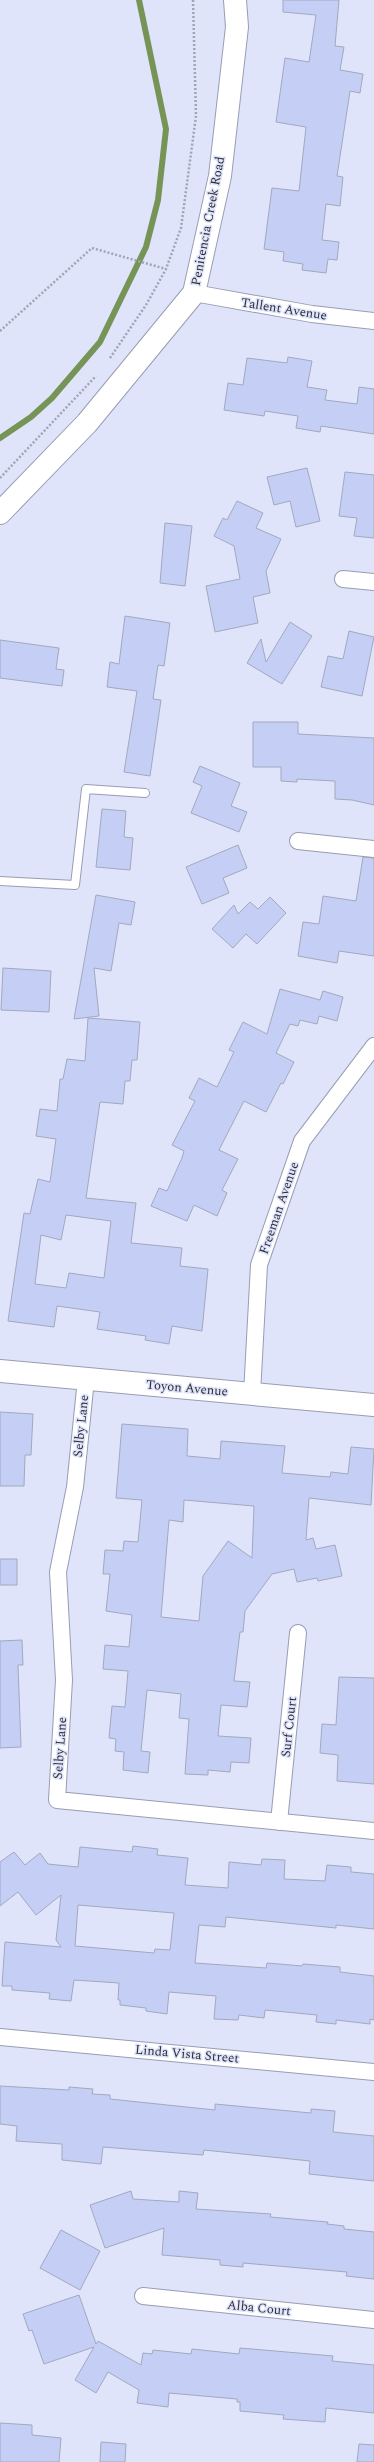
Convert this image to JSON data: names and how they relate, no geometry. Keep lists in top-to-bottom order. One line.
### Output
{"streets":{"street":["Penitencia Creek Road","Tallent Avenue","Freeman Avenue","Toyon Avenue","Selby Lane","Surf Court","Linda Vista Street","Alba Court"]},"crossings":[["Penitencia Creek Road","Tallent Avenue"],["Freeman Avenue","Toyon Avenue"],["Toyon Avenue","Selby Lane"],["Selby Lane","Surf Court"]]}
